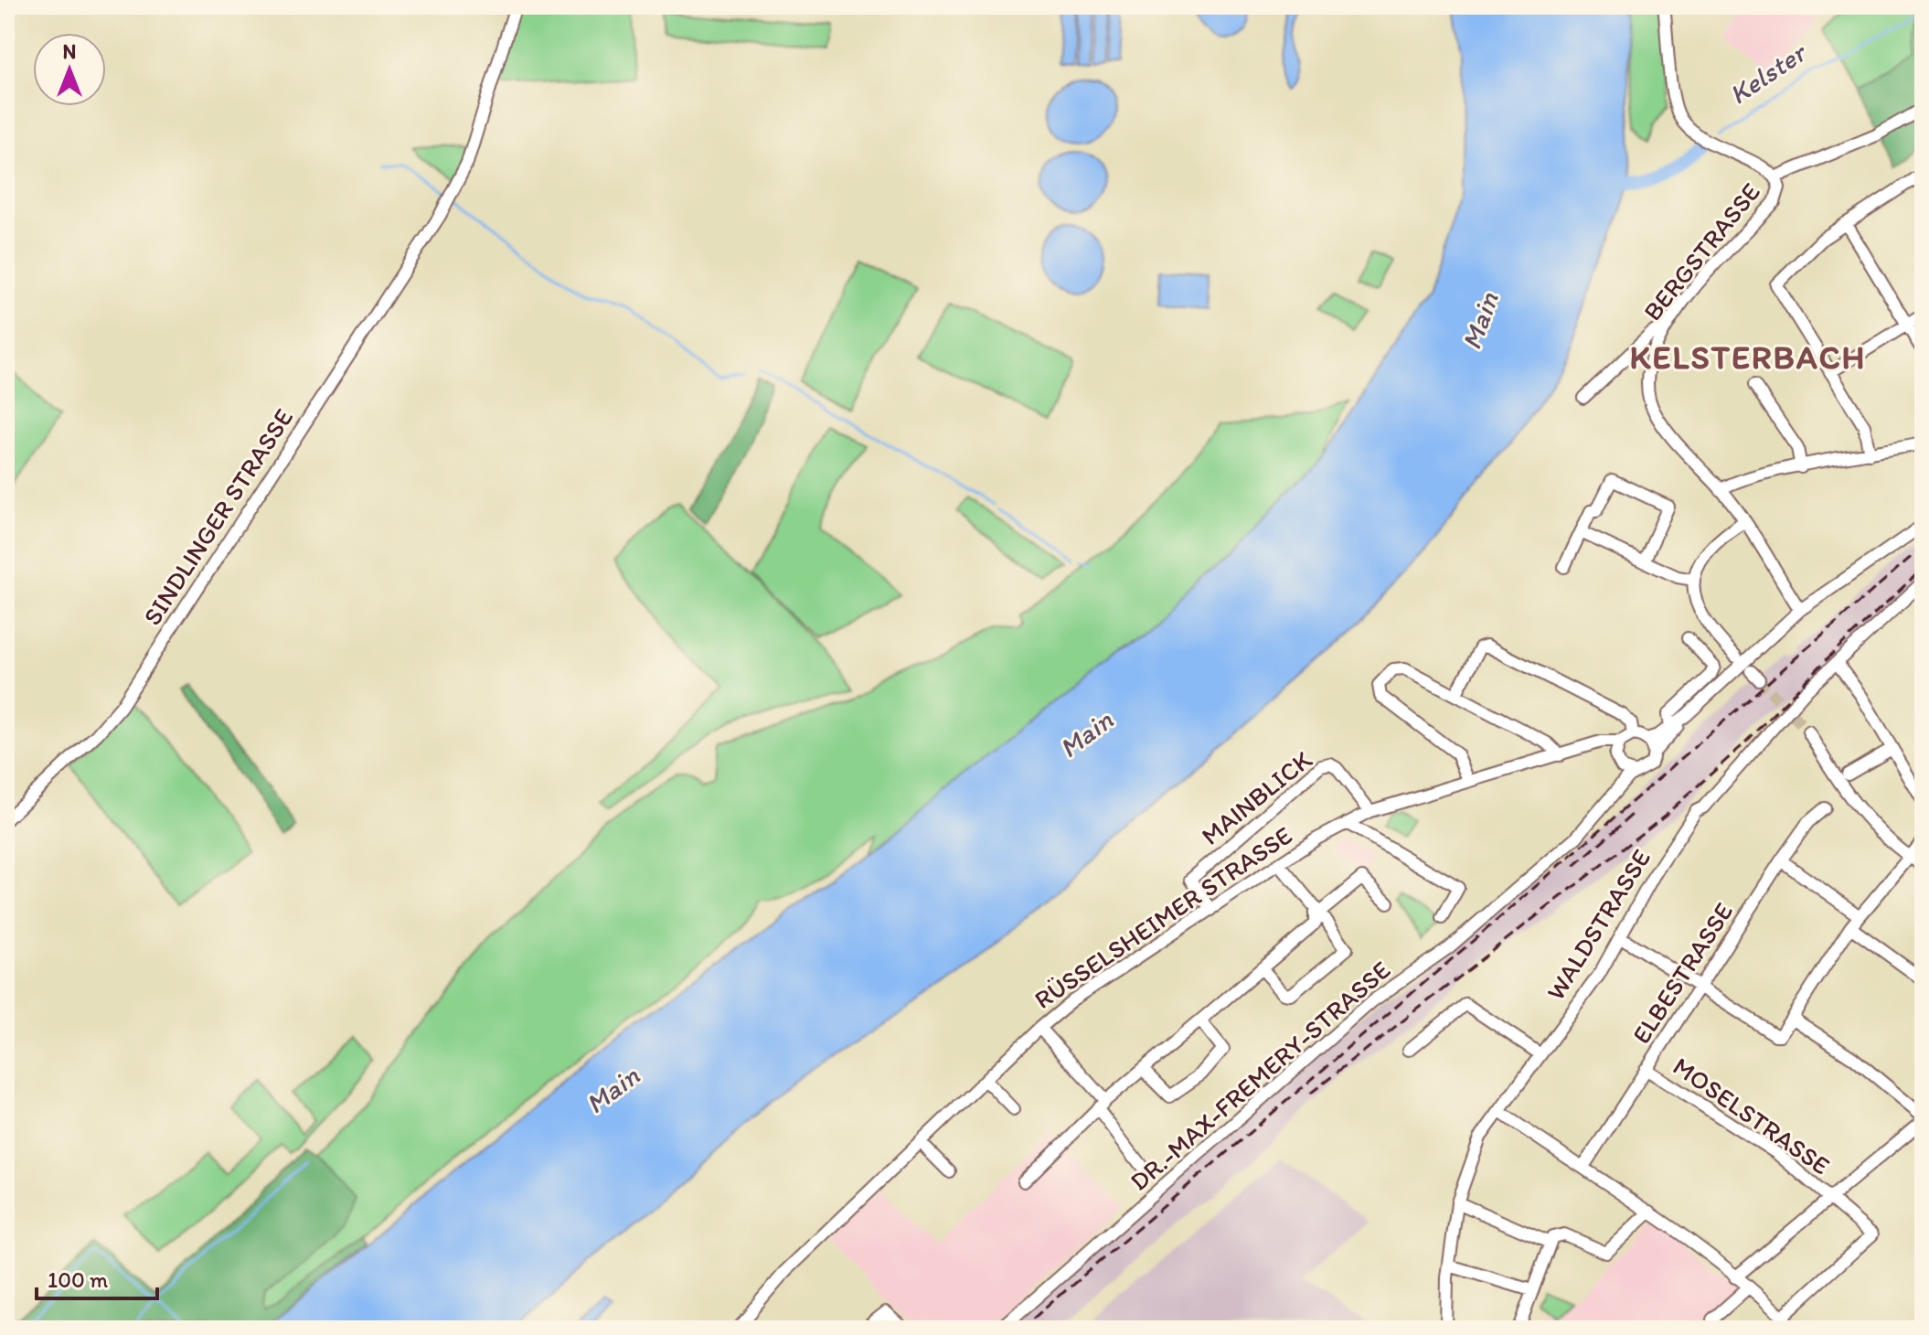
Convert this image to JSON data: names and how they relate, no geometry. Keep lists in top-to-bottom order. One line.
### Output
{"streets":{"street":["BERGSTRASSE","SINDLINGER STRASSE","MAINBLICK","RÜSSELSHEIMER STRASSE","WALDSTRASSE","ELBESTRASSE","DR.-MAX-FREMERY-STRASSE","MOSELSTRASSE"]},"crossings":[["MAINBLICK","RÜSSELSHEIMER STRASSE"],["RÜSSELSHEIMER STRASSE","DR.-MAX-FREMERY-STRASSE"],["ELBESTRASSE","MOSELSTRASSE"]],"districts":["KELSTERBACH"],"water":["Kelster","Main"],"scale_bar":"100 m","north":"top"}
